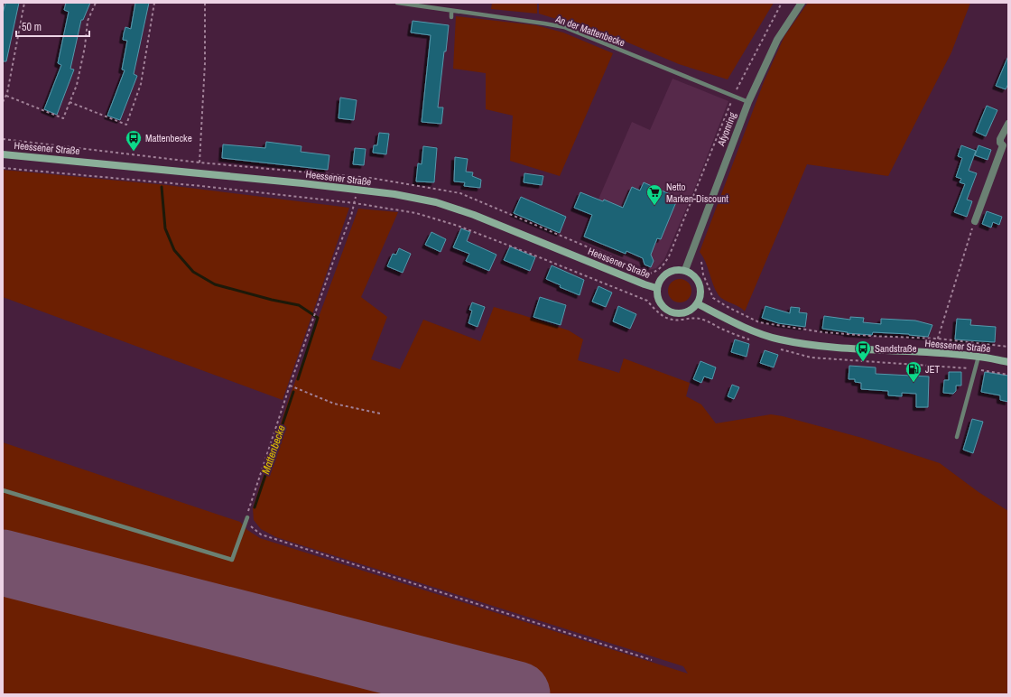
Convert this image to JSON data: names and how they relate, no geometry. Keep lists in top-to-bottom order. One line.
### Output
{"streets":{"main road":["Heessener Straße"],"street":["Afyonring"],"lane":["An der Mattenbecke"]},"crossings":[["An der Mattenbecke","Afyonring"],["Afyonring","Heessener Straße"]],"water":["Mattenbecke"],"places":{"bus stop":["Mattenbecke","Sandstraße"],"supermarket":["Netto Marken-Discount"],"fuel station":["JET"]},"scale_bar":"50 m"}
